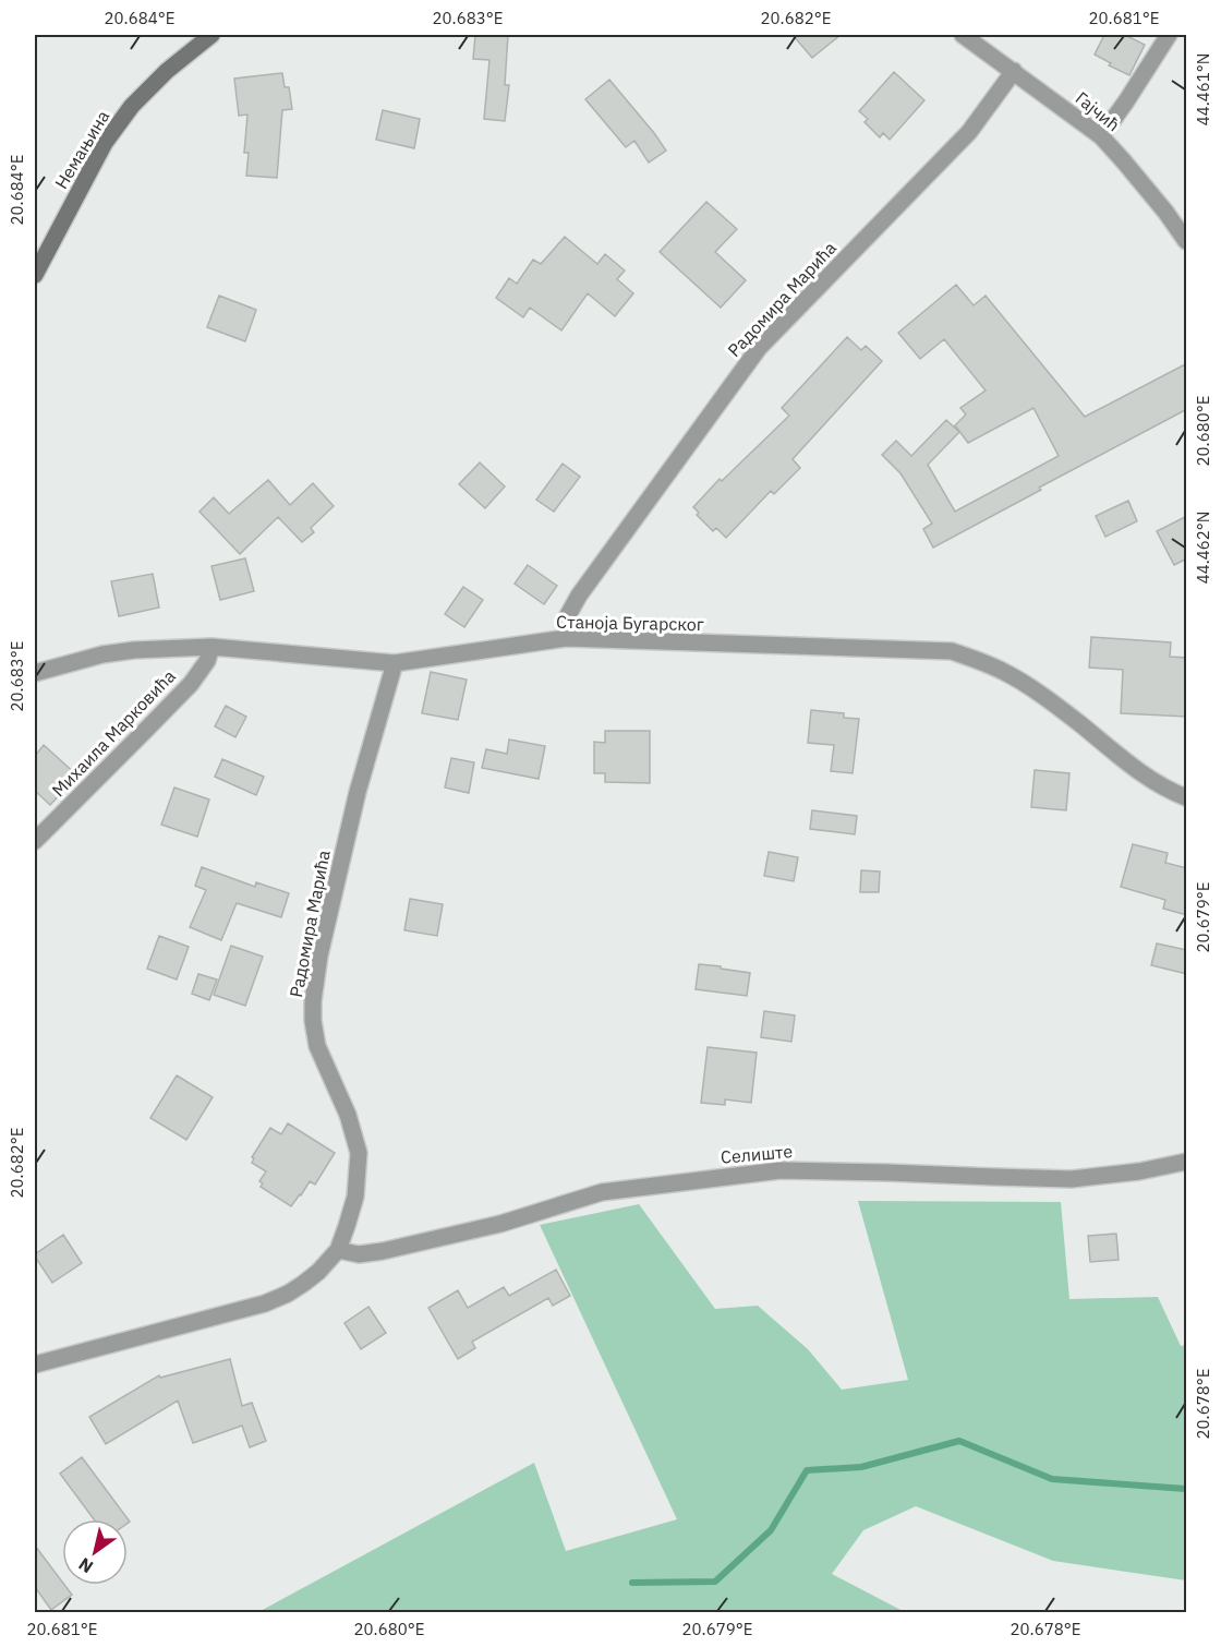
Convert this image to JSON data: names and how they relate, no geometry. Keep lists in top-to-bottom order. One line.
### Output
{"streets":{"street":["Гајчић","Немањина","Радомира Марића","Станоја Бугарског","Михаила Марковића","Селиште"]},"crossings":[["Гајчић","Радомира Марића"],["Радомира Марића","Станоја Бугарског"],["Радомира Марића","Селиште"],["Станоја Бугарског","Михаила Марковића"]],"north":"bottom left","coordinates":["20.684°E","20.683°E","20.682°E","20.681°E","44.461°N","20.680°E","44.462°N","20.679°E","20.678°E"]}
